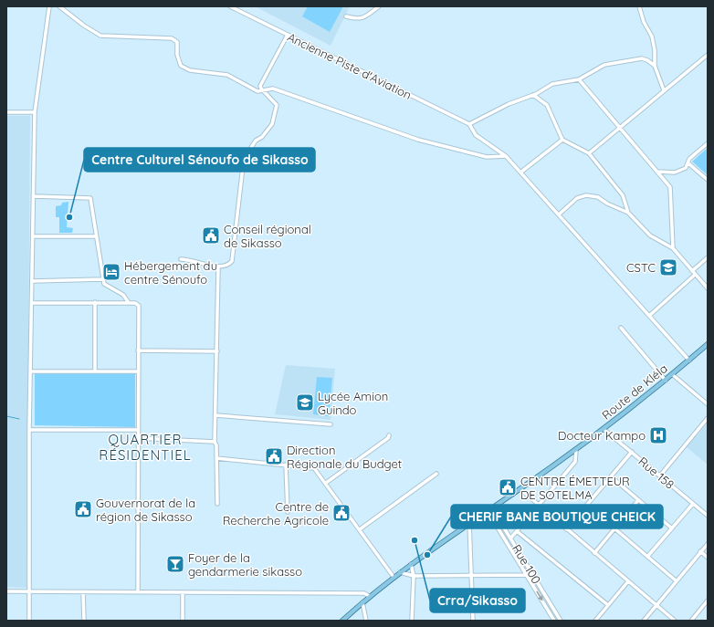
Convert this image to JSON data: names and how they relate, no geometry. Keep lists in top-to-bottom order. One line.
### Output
{"streets":{"main road":["Route de Kléla"],"street":["Ancienne Piste d'Aviation","Rue 158","Rue 100"]},"crossings":[["Route de Kléla","Rue 158"],["Route de Kléla","Rue 100"]],"districts":["QUARTIER RÉSIDENTIEL"],"places":{"other":["Centre Culturel Sénoufo de Sikasso","Crra/Sikasso","CHERIF BANE BOUTIQUE CHEICK"],"public building":["Conseil régional de Sikasso","Direction Régionale du Budget","CENTRE ÉMETTEUR DE SOTELMA","Gouvernorat de la région de Sikasso","Centre de Recherche Agricole"],"school or university":["CSTC","Lycée Amion Guindo"],"hotel":["Hébergement du centre Sénoufo"],"hospital":["Docteur Kampo"],"bar":["Foyer de la gendarmerie sikasso"]}}
